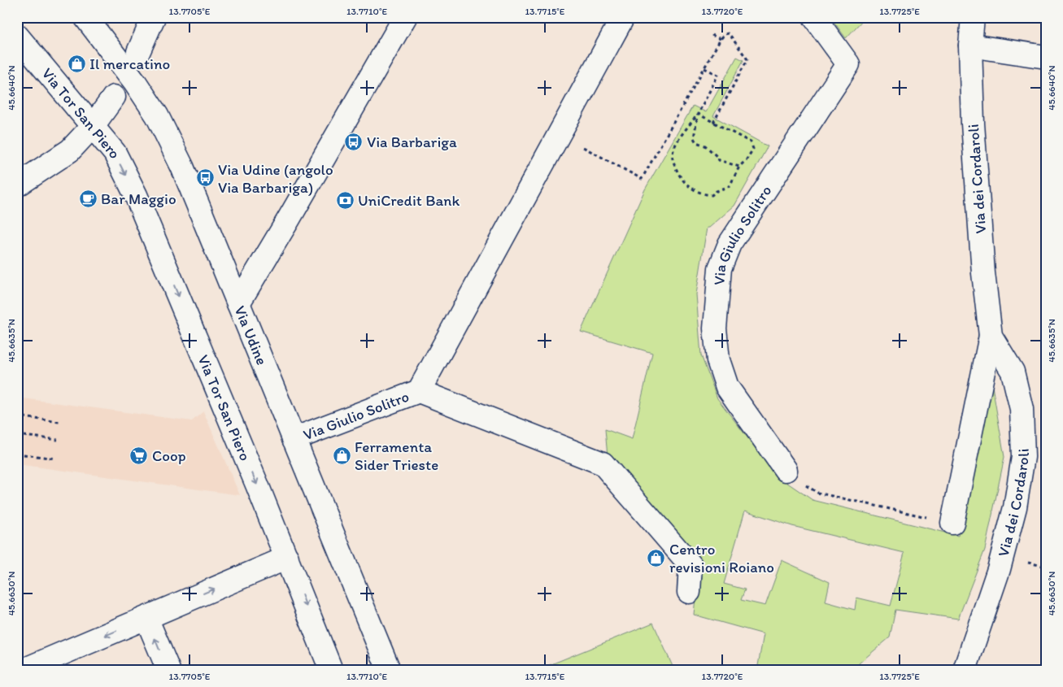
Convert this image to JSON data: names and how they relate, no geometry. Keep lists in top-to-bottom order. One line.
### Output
{"streets":{"street":["Via Tor San Piero","Via dei Cordaroli","Via Giulio Solitro","Via Udine"]},"crossings":[["Via Giulio Solitro","Via Udine"]],"one_way":["Via Tor San Piero"],"places":{"shop":["Il mercatino","Ferramenta Sider Trieste","Centro revisioni Roiano"],"bus stop":["Via Barbariga","Via Udine (angolo Via Barbariga)"],"cafe":["Bar Maggio"],"bank":["UniCredit Bank"],"supermarket":["Coop"]},"coordinates":["13.7705°E","13.7710°E","13.7715°E","13.7720°E","13.7725°E","45.6640°N","45.6635°N","45.6630°N"]}
